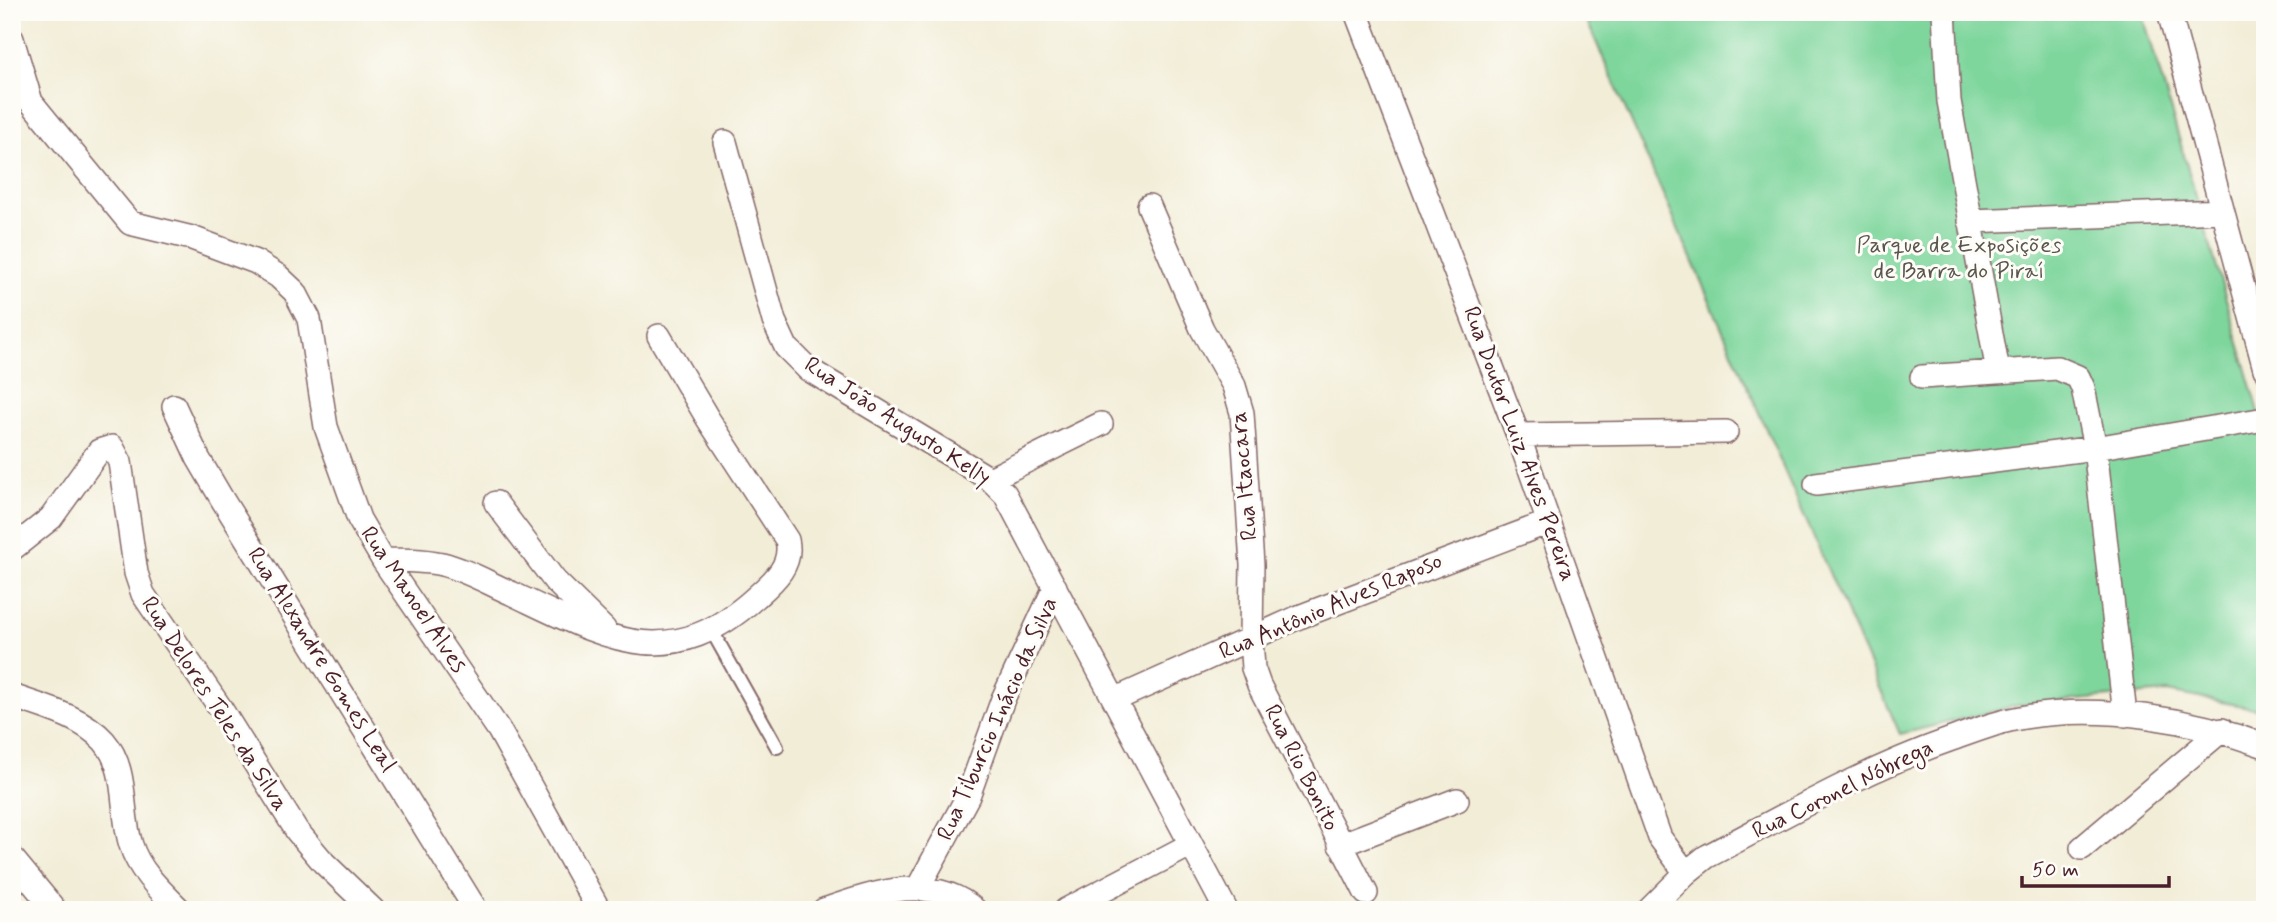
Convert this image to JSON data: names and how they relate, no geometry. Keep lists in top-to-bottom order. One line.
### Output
{"streets":{"street":["Rua João Augusto Kelly","Rua Doutor Luiz Alves Pereira","Rua Itaocara","Rua Manoel Alves","Rua Antônio Alves Raposo","Rua Alexandre Gomes Leal","Rua Delores Teles da Silva","Rua Tiburcio Inácio da Silva","Rua Rio Bonito","Rua Coronel Nóbrega"]},"crossings":[["Rua João Augusto Kelly","Rua Antônio Alves Raposo"],["Rua João Augusto Kelly","Rua Tiburcio Inácio da Silva"],["Rua Doutor Luiz Alves Pereira","Rua Antônio Alves Raposo"],["Rua Doutor Luiz Alves Pereira","Rua Coronel Nóbrega"],["Rua Itaocara","Rua Antônio Alves Raposo"],["Rua Itaocara","Rua Rio Bonito"],["Rua Antônio Alves Raposo","Rua Rio Bonito"]],"parks":["Parque de Exposições de Barra do Piraí"],"scale_bar":"50 m"}
